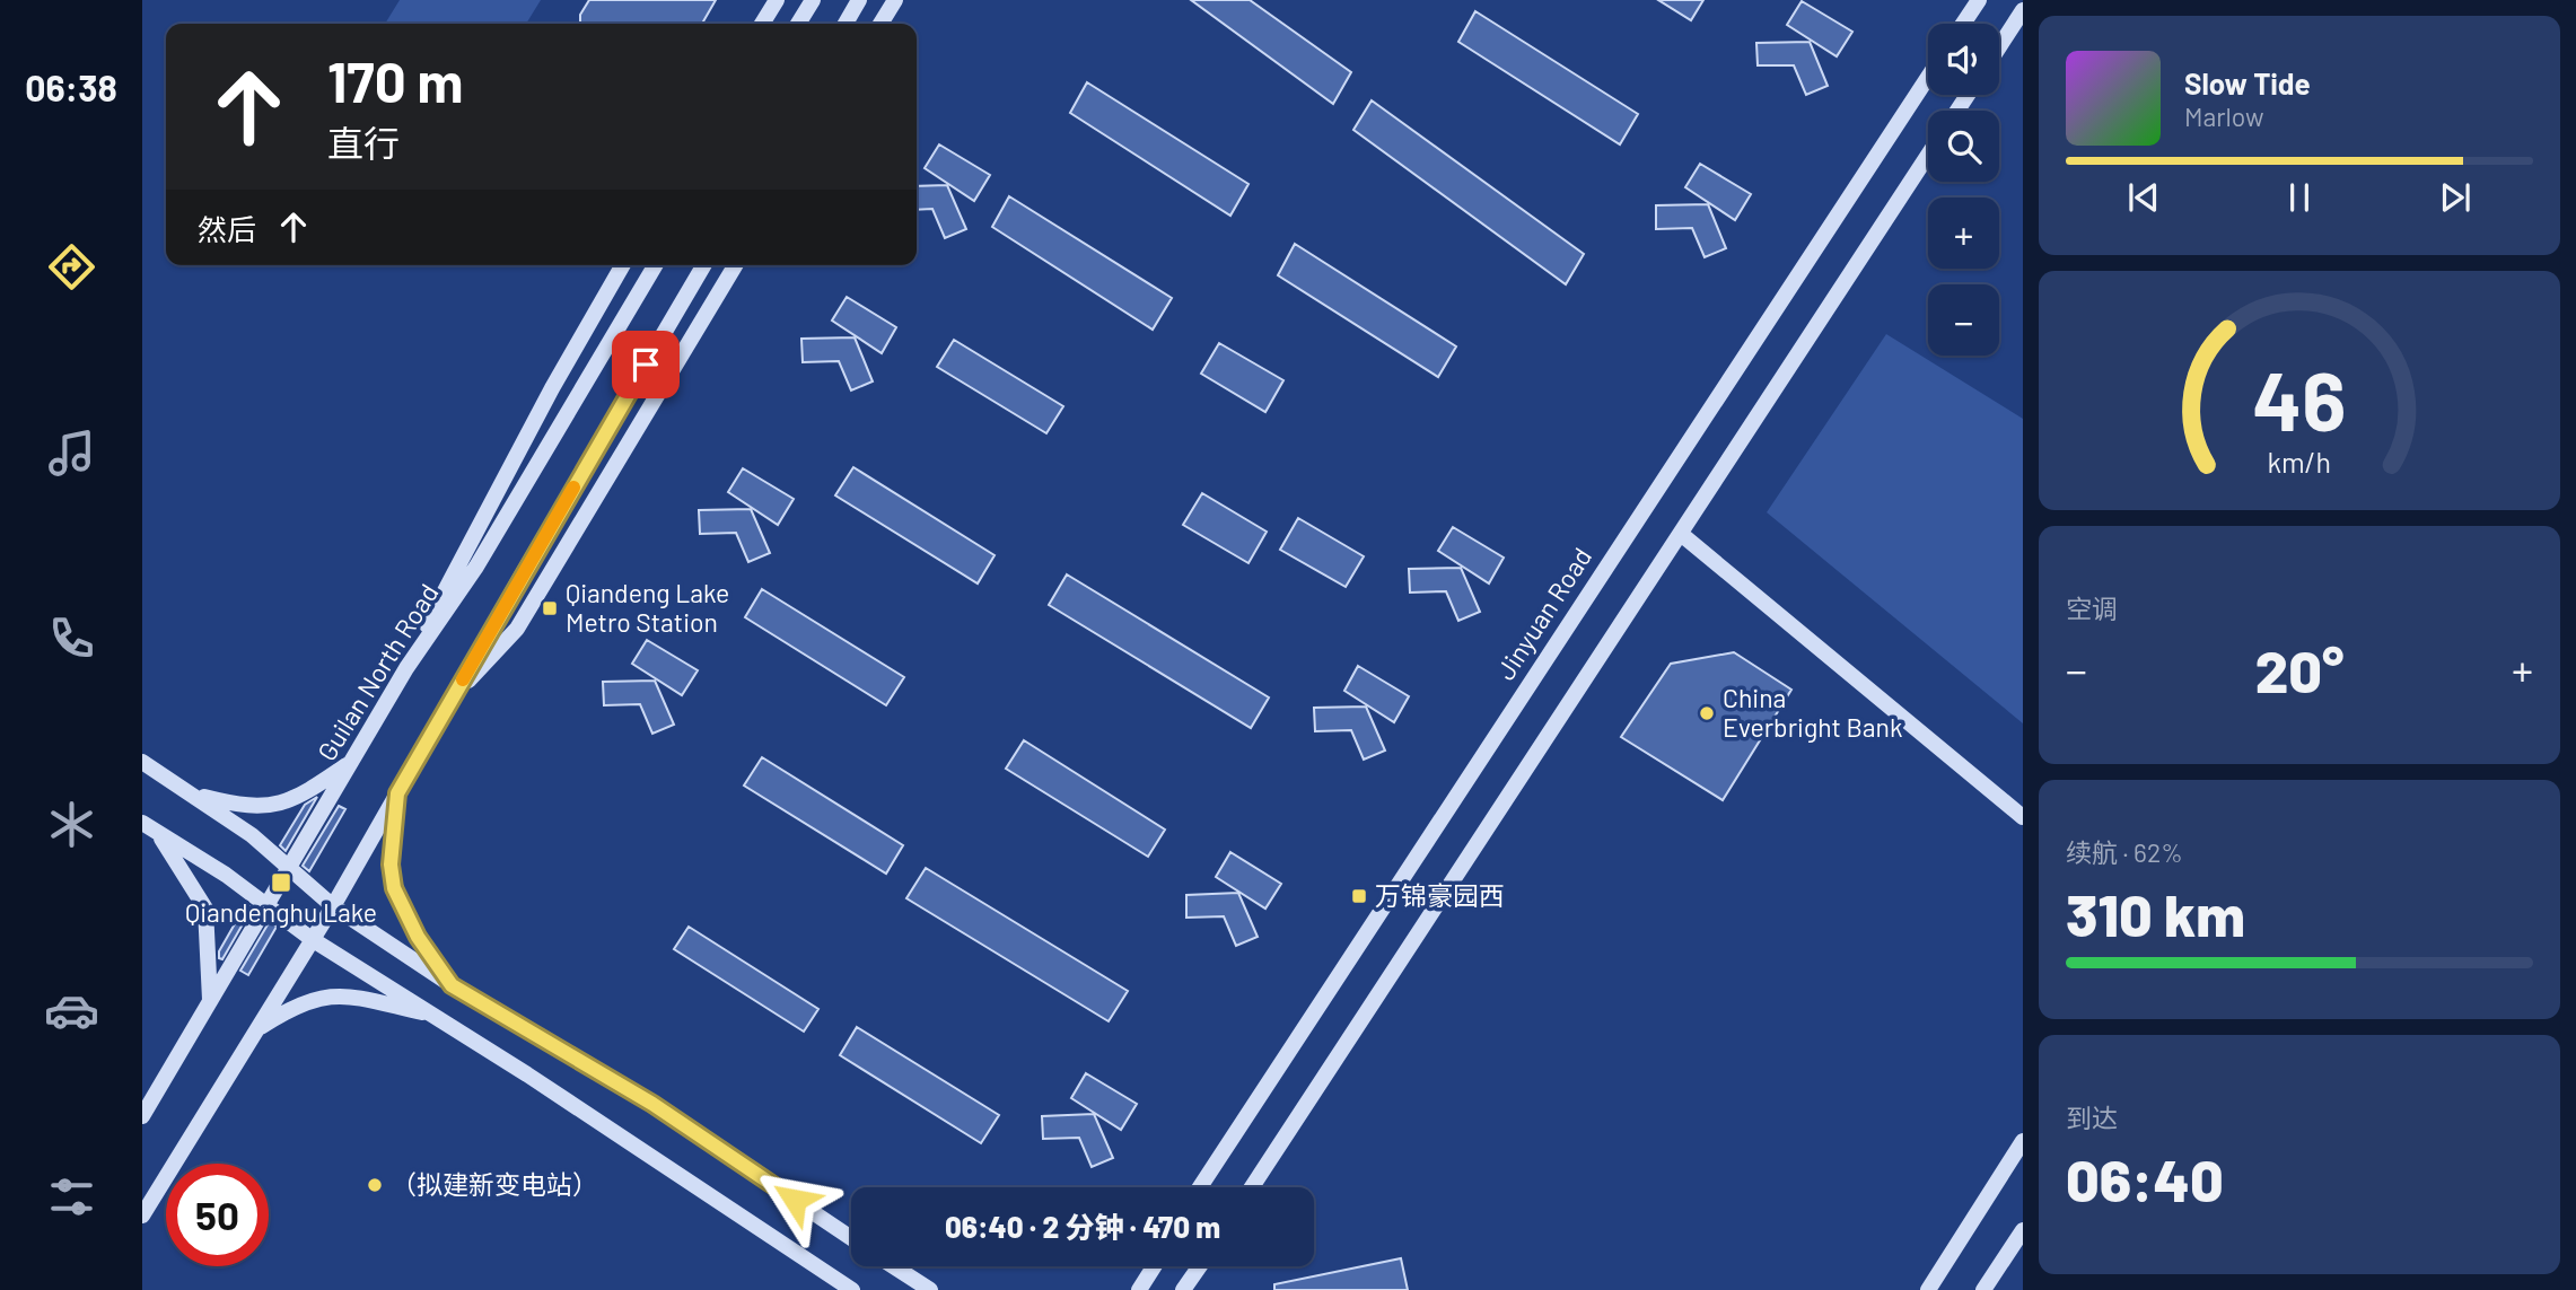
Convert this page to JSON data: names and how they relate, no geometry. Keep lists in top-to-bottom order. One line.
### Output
{"streets":{"main road":["Jinyuan Road","Guilan North Road"]},"places":{"transit":["Qiandeng Lake Metro Station","Qiandenghu Lake","万锦豪园西"],"other":["China Everbright Bank","（拟建新变电站）"]},"page":{"tabs":"06:38","map_buttons":["+","−"],"turn":["170 m","直行"],"song":["Slow Tide","Marlow"],"then":"然后","tile":["空调",["续航 · 62%","310 km"],["到达","06:40"]],"heat":["−","20°","+"],"limit":"50","trip":"06:40 · 2 分钟 · 470 m","gauge":["46","km/h"]}}
